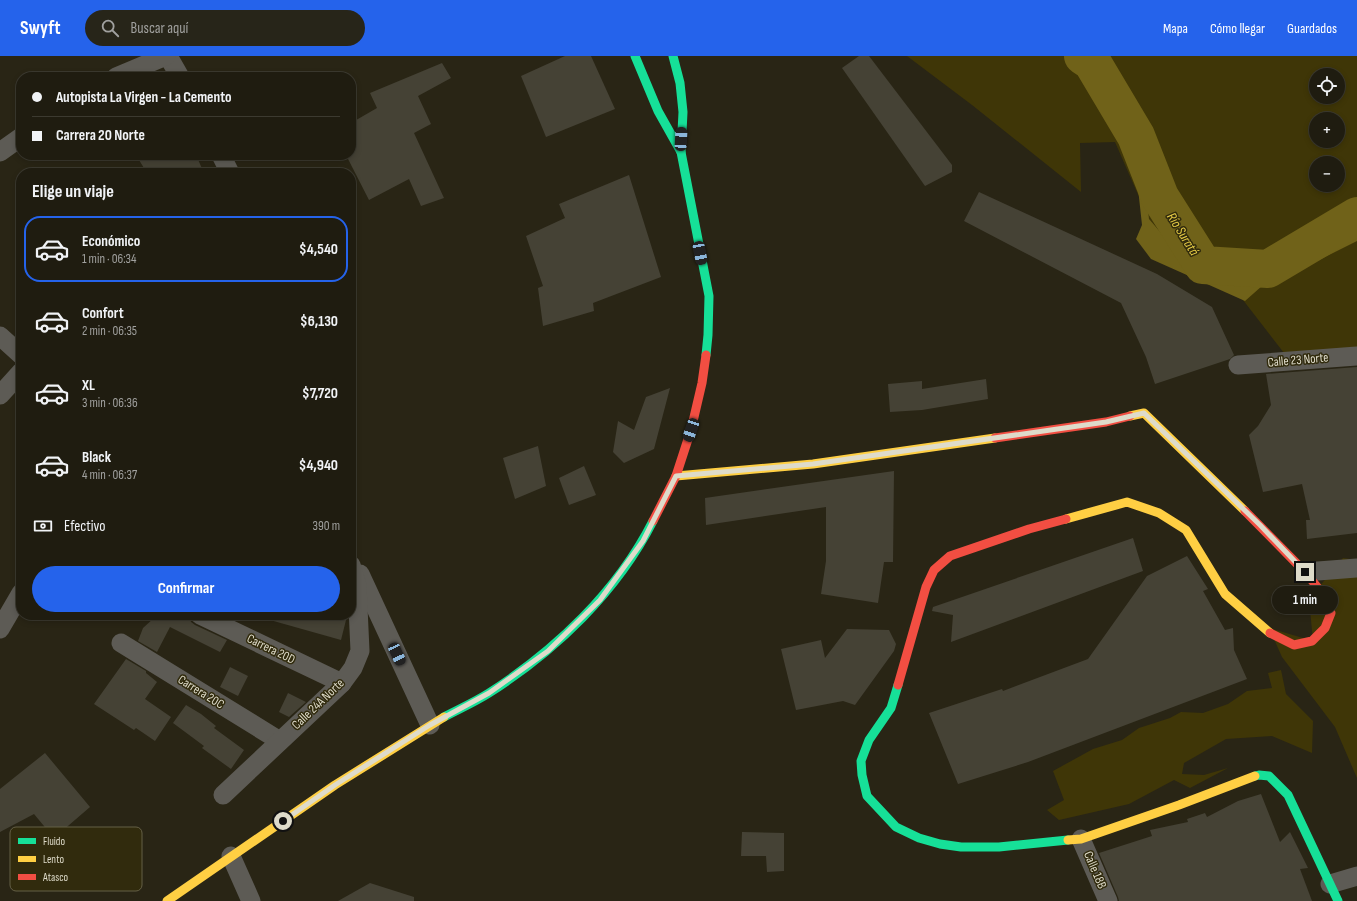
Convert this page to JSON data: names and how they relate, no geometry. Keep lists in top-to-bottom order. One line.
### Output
{"streets":{"street":["Calle 23 Norte","Carrera 20D","Carrera 20C","Calle 24A Norte","Calle 18B"]},"crossings":[["Carrera 20D","Calle 24A Norte"],["Carrera 20C","Calle 24A Norte"]],"water":["Río Suratá"],"legend":["Fluido","Lento","Atasco"],"page":{"header":"Swyft","search":"Buscar aquí","nav":["Mapa","Cómo llegar","Guardados"],"map_buttons":["+","−"],"banner":["Autopista La Virgen - La Cemento","Carrera 20 Norte"],"heading":"Elige un viaje","list":[{"name":"Económico","note":"1 min · 06:34","value":"$4,540"},{"name":"Confort","note":"2 min · 06:35","value":"$6,130"},{"name":"XL","note":"3 min · 06:36","value":"$7,720"},{"name":"Black","note":"4 min · 06:37","value":"$4,940"}],"pay":["Efectivo","390 m"],"buttons":"Confirmar","bubble":"1 min"}}
